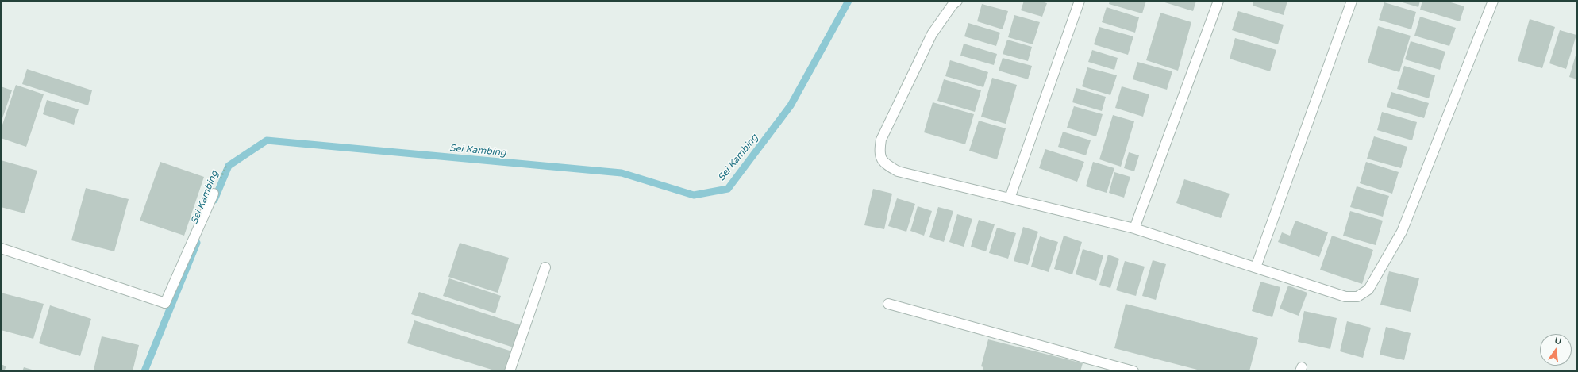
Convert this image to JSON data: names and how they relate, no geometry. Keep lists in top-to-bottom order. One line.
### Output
{"water":["Sei Kambing"],"north":"top"}
